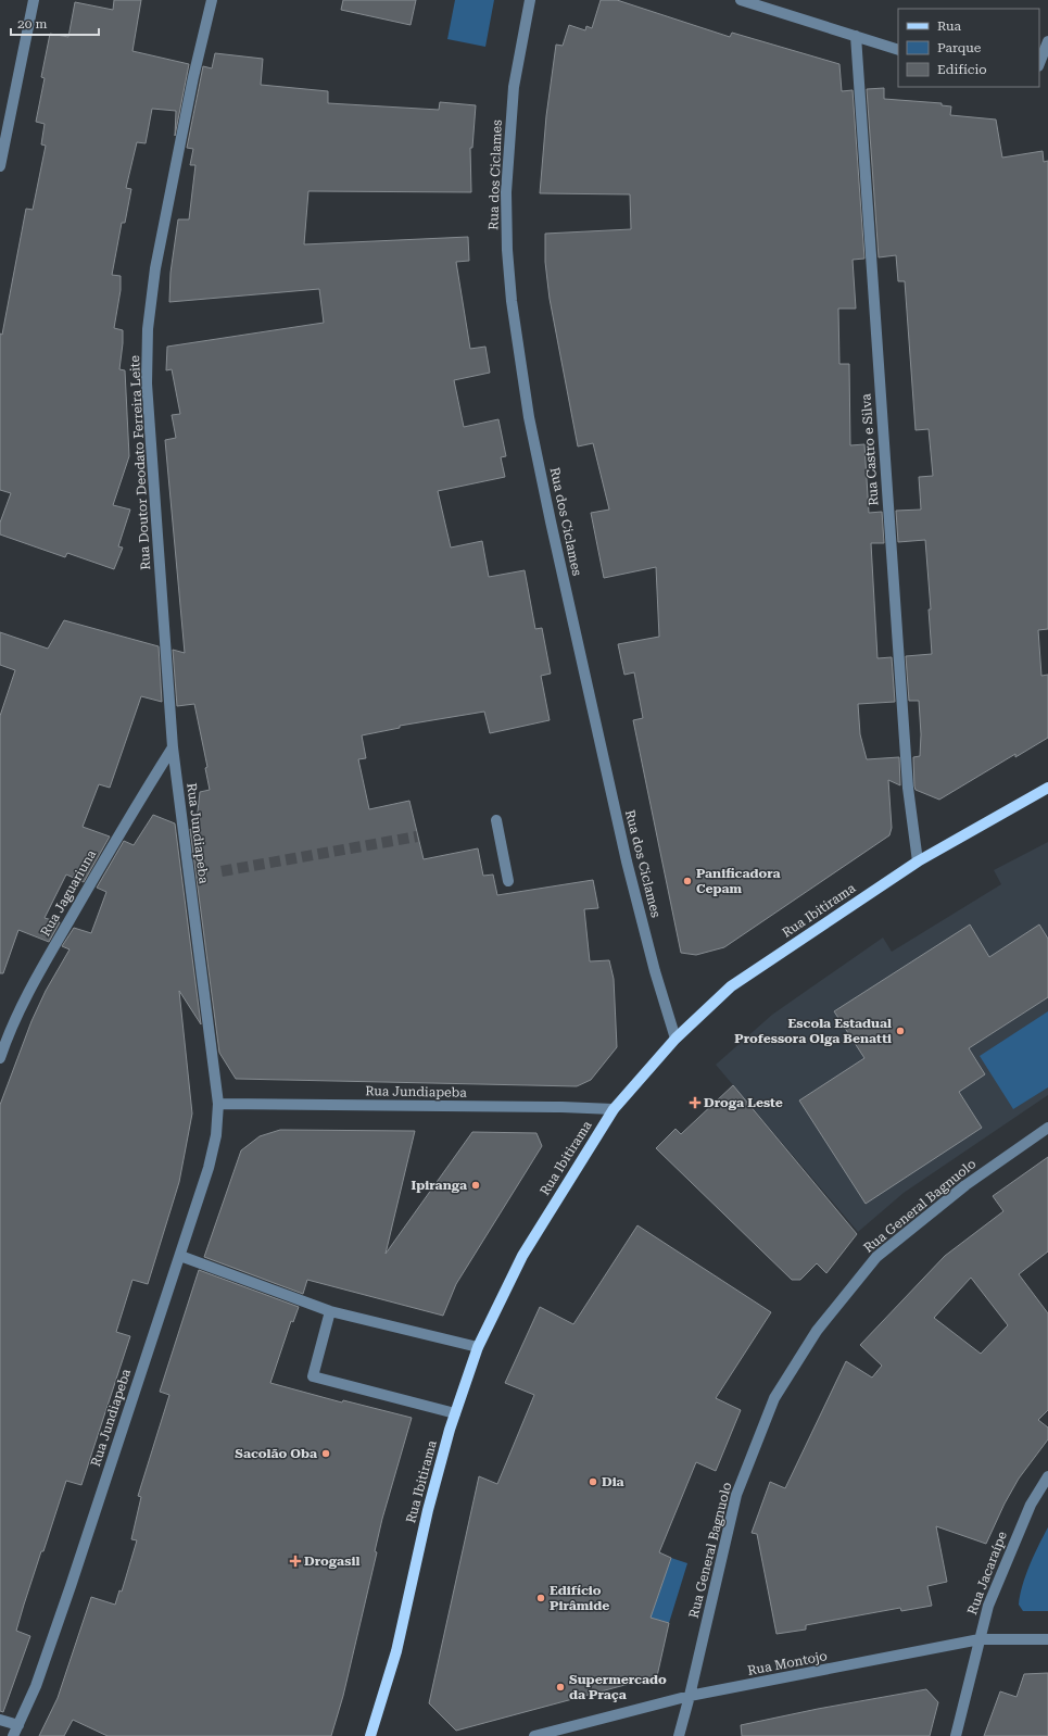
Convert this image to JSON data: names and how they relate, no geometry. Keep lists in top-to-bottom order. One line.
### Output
{"streets":{"main road":["Rua Ibitirama"],"street":["Rua dos Ciclames","Rua Castro e Silva","Rua Doutor Deodato Ferreira Leite","Rua Jundiapeba","Rua Jaguariuna","Rua General Bagnuolo","Rua Jacaraípe","Rua Montojo"]},"crossings":[["Rua dos Ciclames","Rua Ibitirama"],["Rua Castro e Silva","Rua Ibitirama"],["Rua Doutor Deodato Ferreira Leite","Rua Jundiapeba"],["Rua Doutor Deodato Ferreira Leite","Rua Jaguariuna"],["Rua Jundiapeba","Rua Jaguariuna"],["Rua Jundiapeba","Rua Ibitirama"],["Rua General Bagnuolo","Rua Montojo"],["Rua Jacaraípe","Rua Montojo"]],"places":{"other":["Panificadora Cepam","Escola Estadual Professora Olga Benatti","Ipiranga","Sacolão Oba","Dia","Edifício Pirâmide","Supermercado da Praça"],"health":["Droga Leste","Drogasil"]},"legend":["Rua","Parque","Edifício"],"scale_bar":"20 m"}
